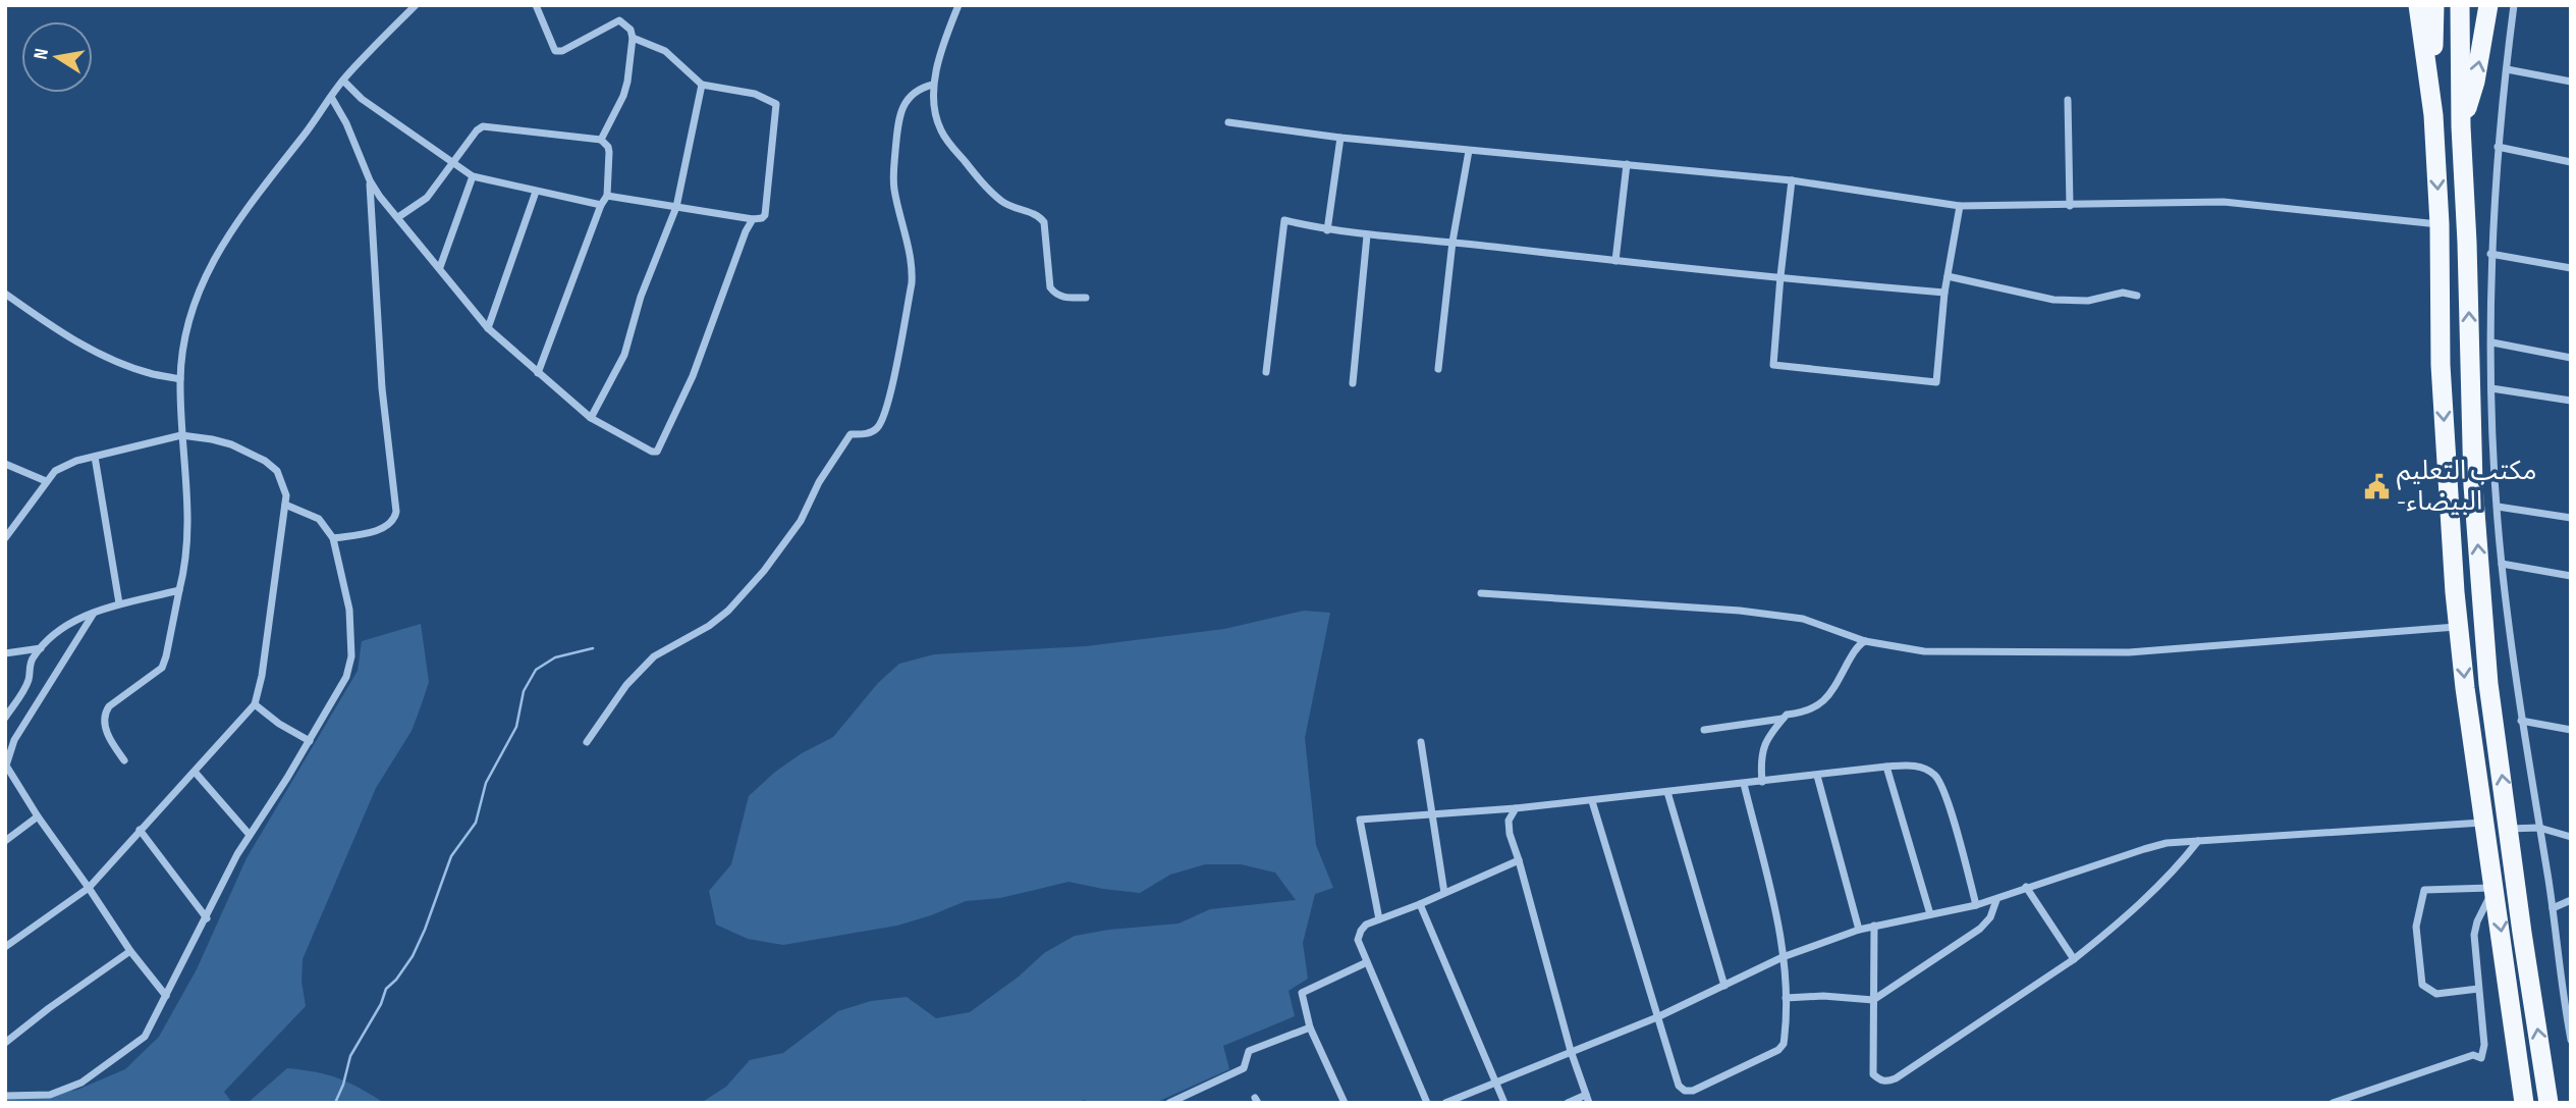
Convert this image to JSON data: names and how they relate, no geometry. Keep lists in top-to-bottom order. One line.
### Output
{"places":{"public building":["مكتب التعليم -البيضاء"]},"north":"left"}
